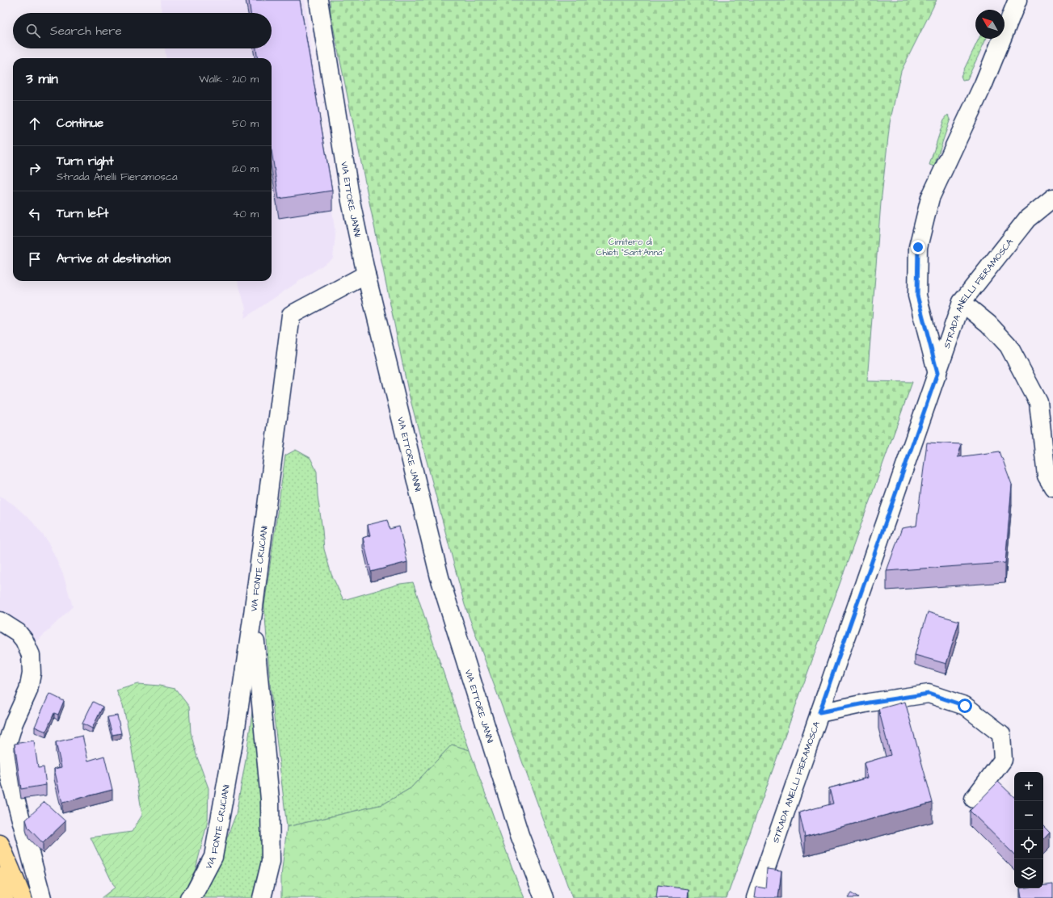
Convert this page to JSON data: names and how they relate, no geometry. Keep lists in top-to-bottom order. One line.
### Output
{"streets":{"street":["VIA ETTORE JANNI","STRADA ANELLI FIERAMOSCA","VIA FONTE CRUCIANI"]},"crossings":[["VIA ETTORE JANNI","VIA FONTE CRUCIANI"]],"parks":["Cimitero di Chieti \"Sant'Anna\""],"north":"top left","page":{"search":"Search here","heading":["3 min","Walk · 210 m"],"list":[["Continue","50 m"],["Turn right","Strada Anelli Fieramosca","120 m"],["Turn left","40 m"],"Arrive at destination"],"map_buttons":["+","−"]}}
